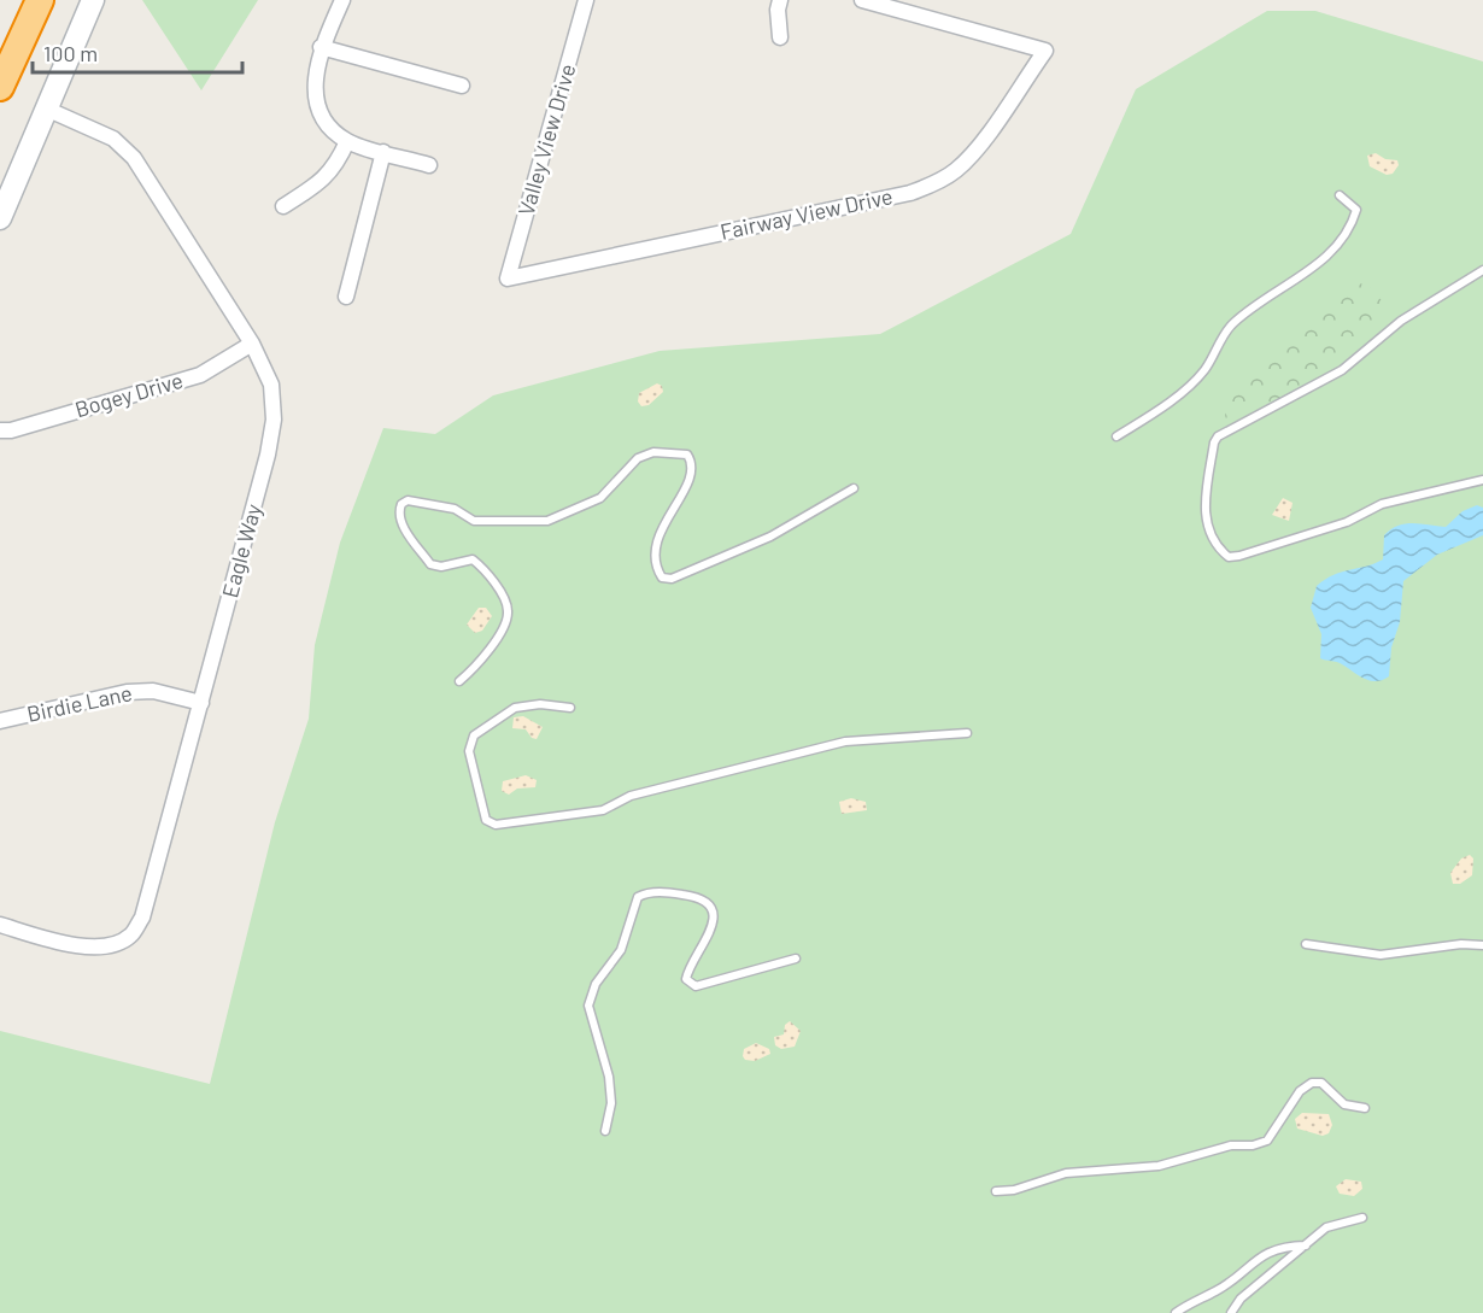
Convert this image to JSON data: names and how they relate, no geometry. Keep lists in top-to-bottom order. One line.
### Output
{"streets":{"street":["Valley View Drive","Fairway View Drive","Bogey Drive","Eagle Way","Birdie Lane"]},"crossings":[["Valley View Drive","Fairway View Drive"],["Bogey Drive","Eagle Way"],["Eagle Way","Birdie Lane"]],"scale_bar":"100 m"}
